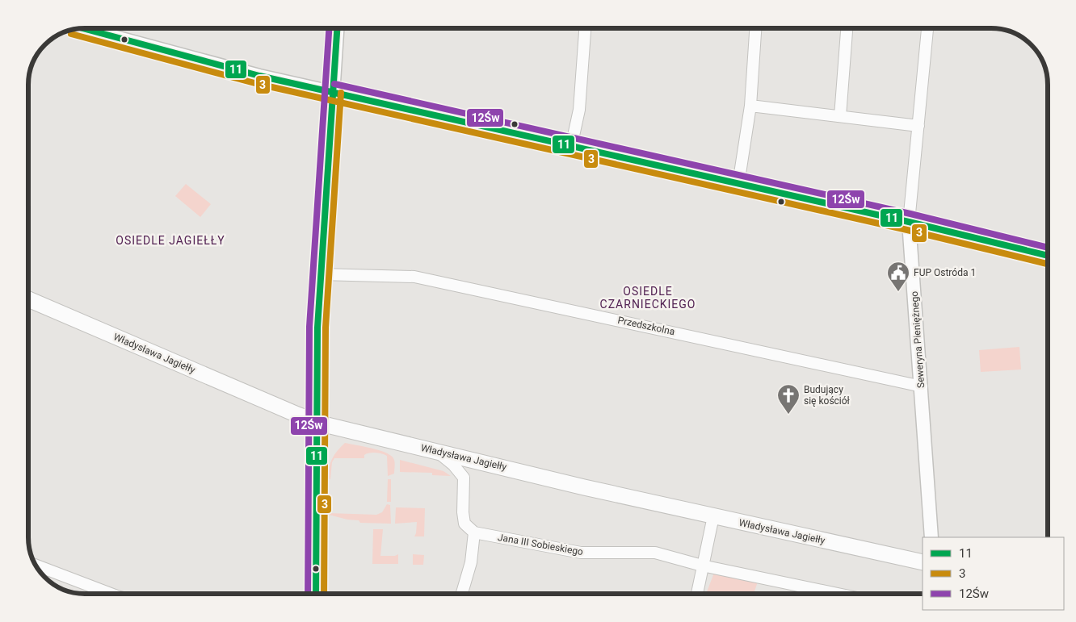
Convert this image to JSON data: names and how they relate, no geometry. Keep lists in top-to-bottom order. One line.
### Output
{"streets":{"main road":["Władysława Jagiełły"],"street":["Przedszkolna","Seweryna Pieniężnego","Jana III Sobieskiego"]},"crossings":[["Przedszkolna","Seweryna Pieniężnego"]],"districts":["OSIEDLE JAGIEŁŁY","OSIEDLE CZARNIECKIEGO"],"places":{"public building":["FUP Ostróda 1"],"church":["Budujący się kościół"]},"lines":["transit line 11","transit line 12Św","transit line 3"],"legend":["11","3","12Św"]}
